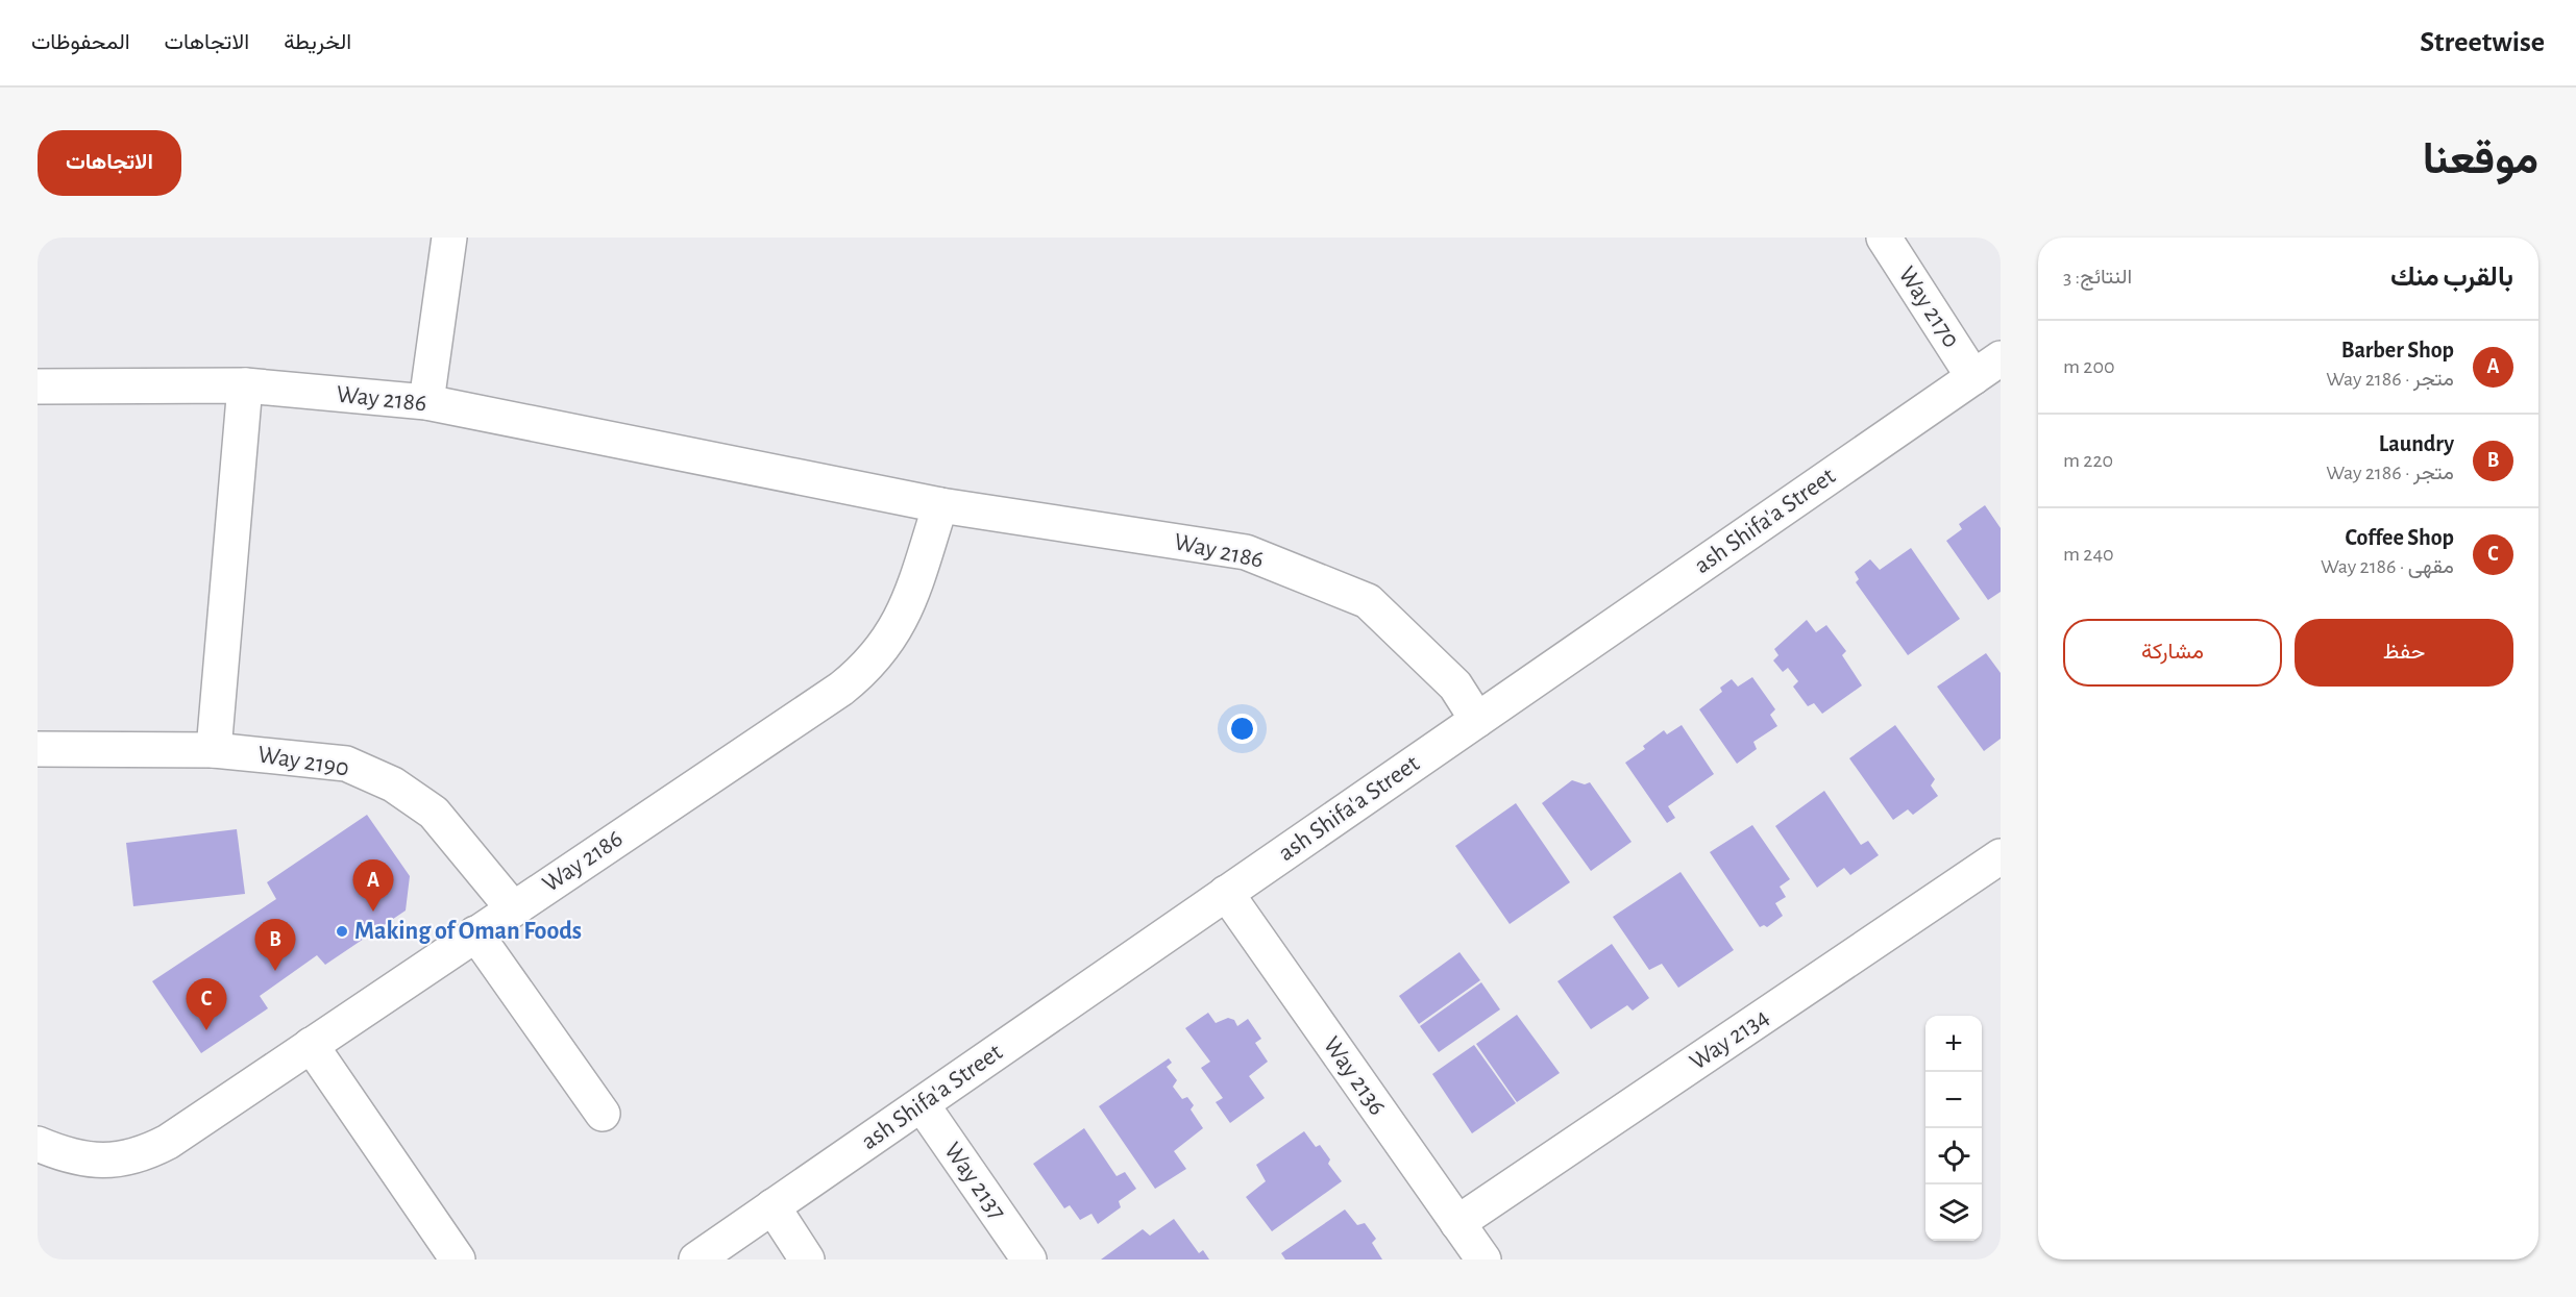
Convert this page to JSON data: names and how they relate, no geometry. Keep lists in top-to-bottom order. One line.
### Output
{"streets":{"street":["Way 2170","Way 2186","ash Shifa'a Street","Way 2190","Way 2134","Way 2136","Way 2137"]},"crossings":[["Way 2170","ash Shifa'a Street"],["Way 2186","ash Shifa'a Street"],["Way 2186","Way 2190"],["ash Shifa'a Street","Way 2136"],["ash Shifa'a Street","Way 2137"],["Way 2134","Way 2136"]],"places":["Making of Oman Foods"],"page":{"header":"Streetwise","nav":["الخريطة","الاتجاهات","المحفوظات"],"title":"موقعنا","buttons":["الاتجاهات",["حفظ","مشاركة"]],"heading":["بالقرب منك","النتائج: 3"],"list":[{"mark":"A","name":"Barber Shop","note":"متجر · Way 2186","value":"200 m"},{"mark":"B","name":"Laundry","note":"متجر · Way 2186","value":"220 m"},{"mark":"C","name":"Coffee Shop","note":"مقهى · Way 2186","value":"240 m"}],"pins":["A","B","C"],"map_buttons":["+","−"]}}
